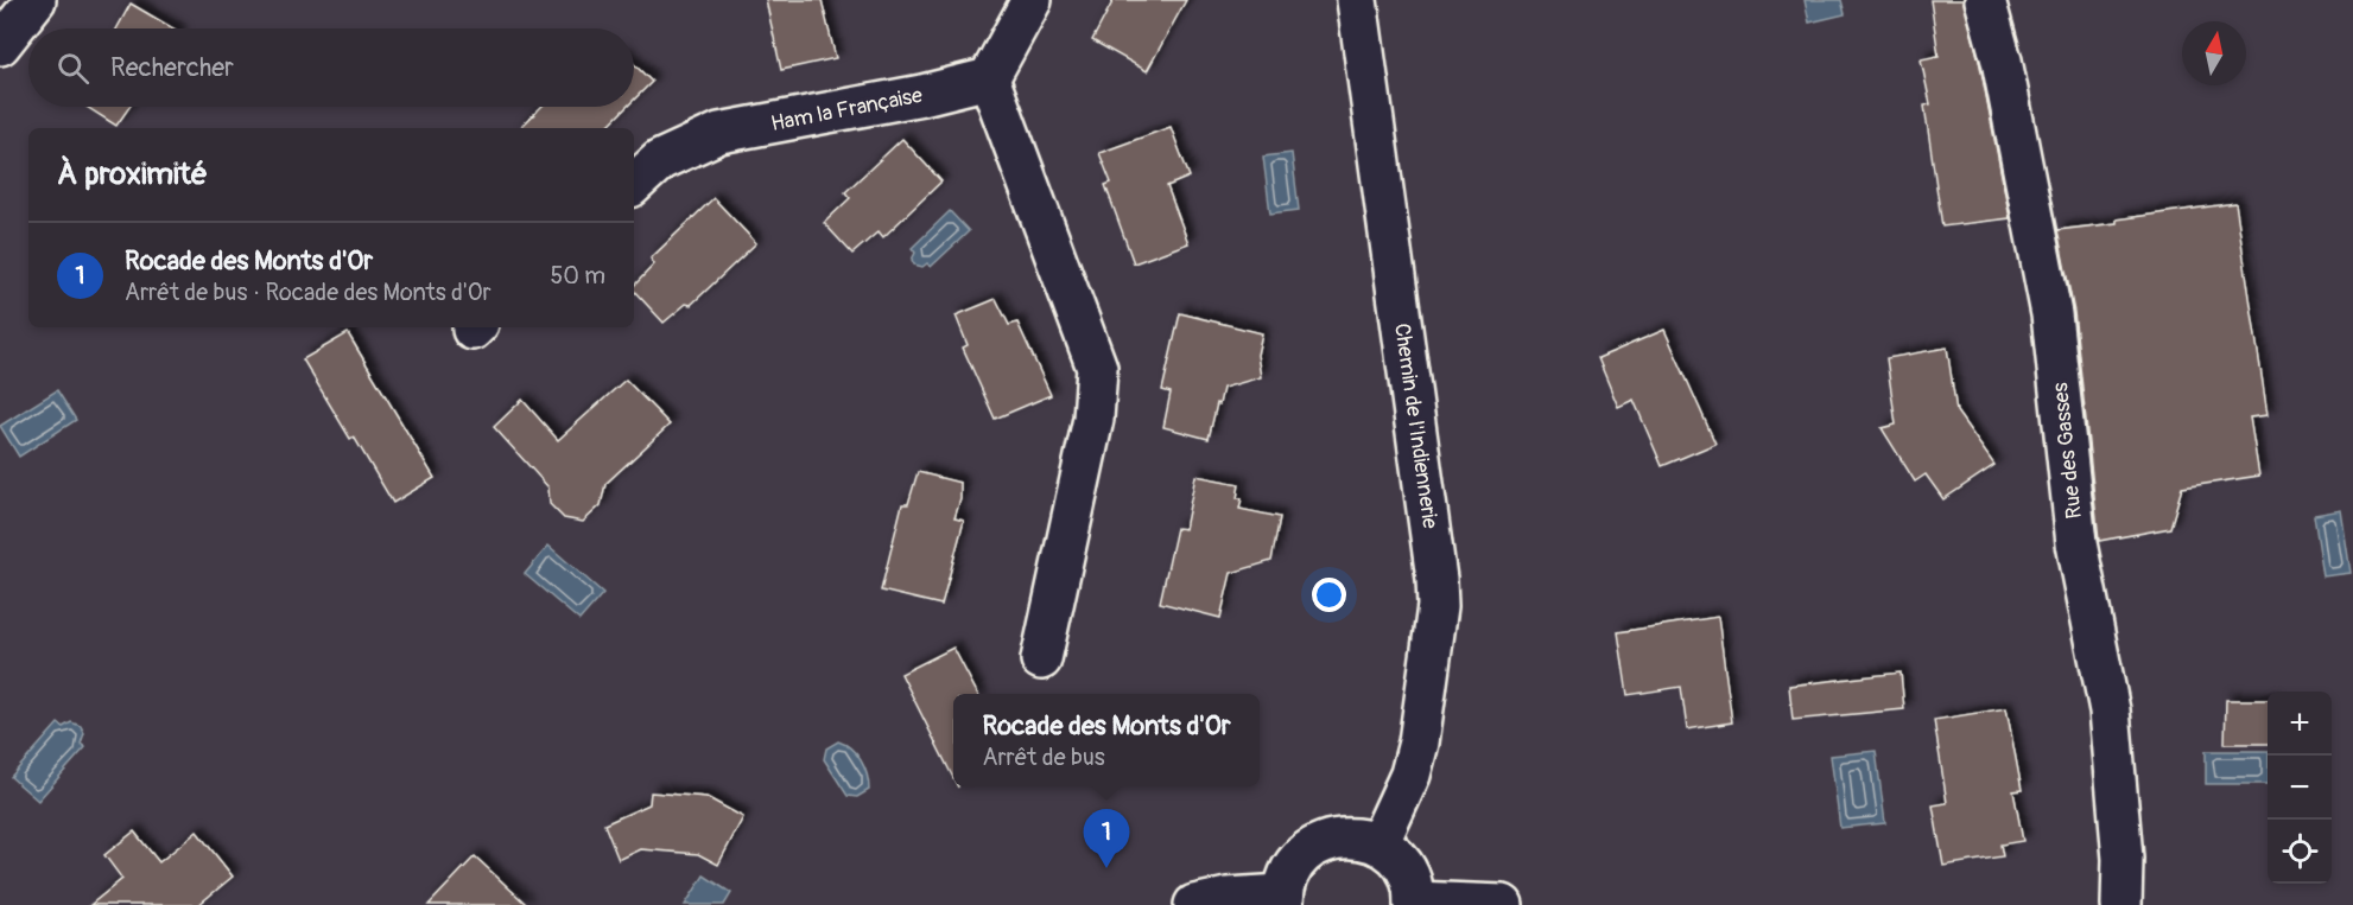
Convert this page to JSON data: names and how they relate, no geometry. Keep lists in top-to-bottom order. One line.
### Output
{"streets":{"street":["Ham la Française","Chemin de l'Indiennerie","Rue des Gasses"]},"north":"top","page":{"search":"Rechercher","heading":"À proximité","list":[{"mark":"1","name":"Rocade des Monts d'Or","note":"Arrêt de bus · Rocade des Monts d'Or","value":"50 m"}],"map_buttons":["+","−"],"popup":["Rocade des Monts d'Or","Arrêt de bus"],"pins":"1"}}
